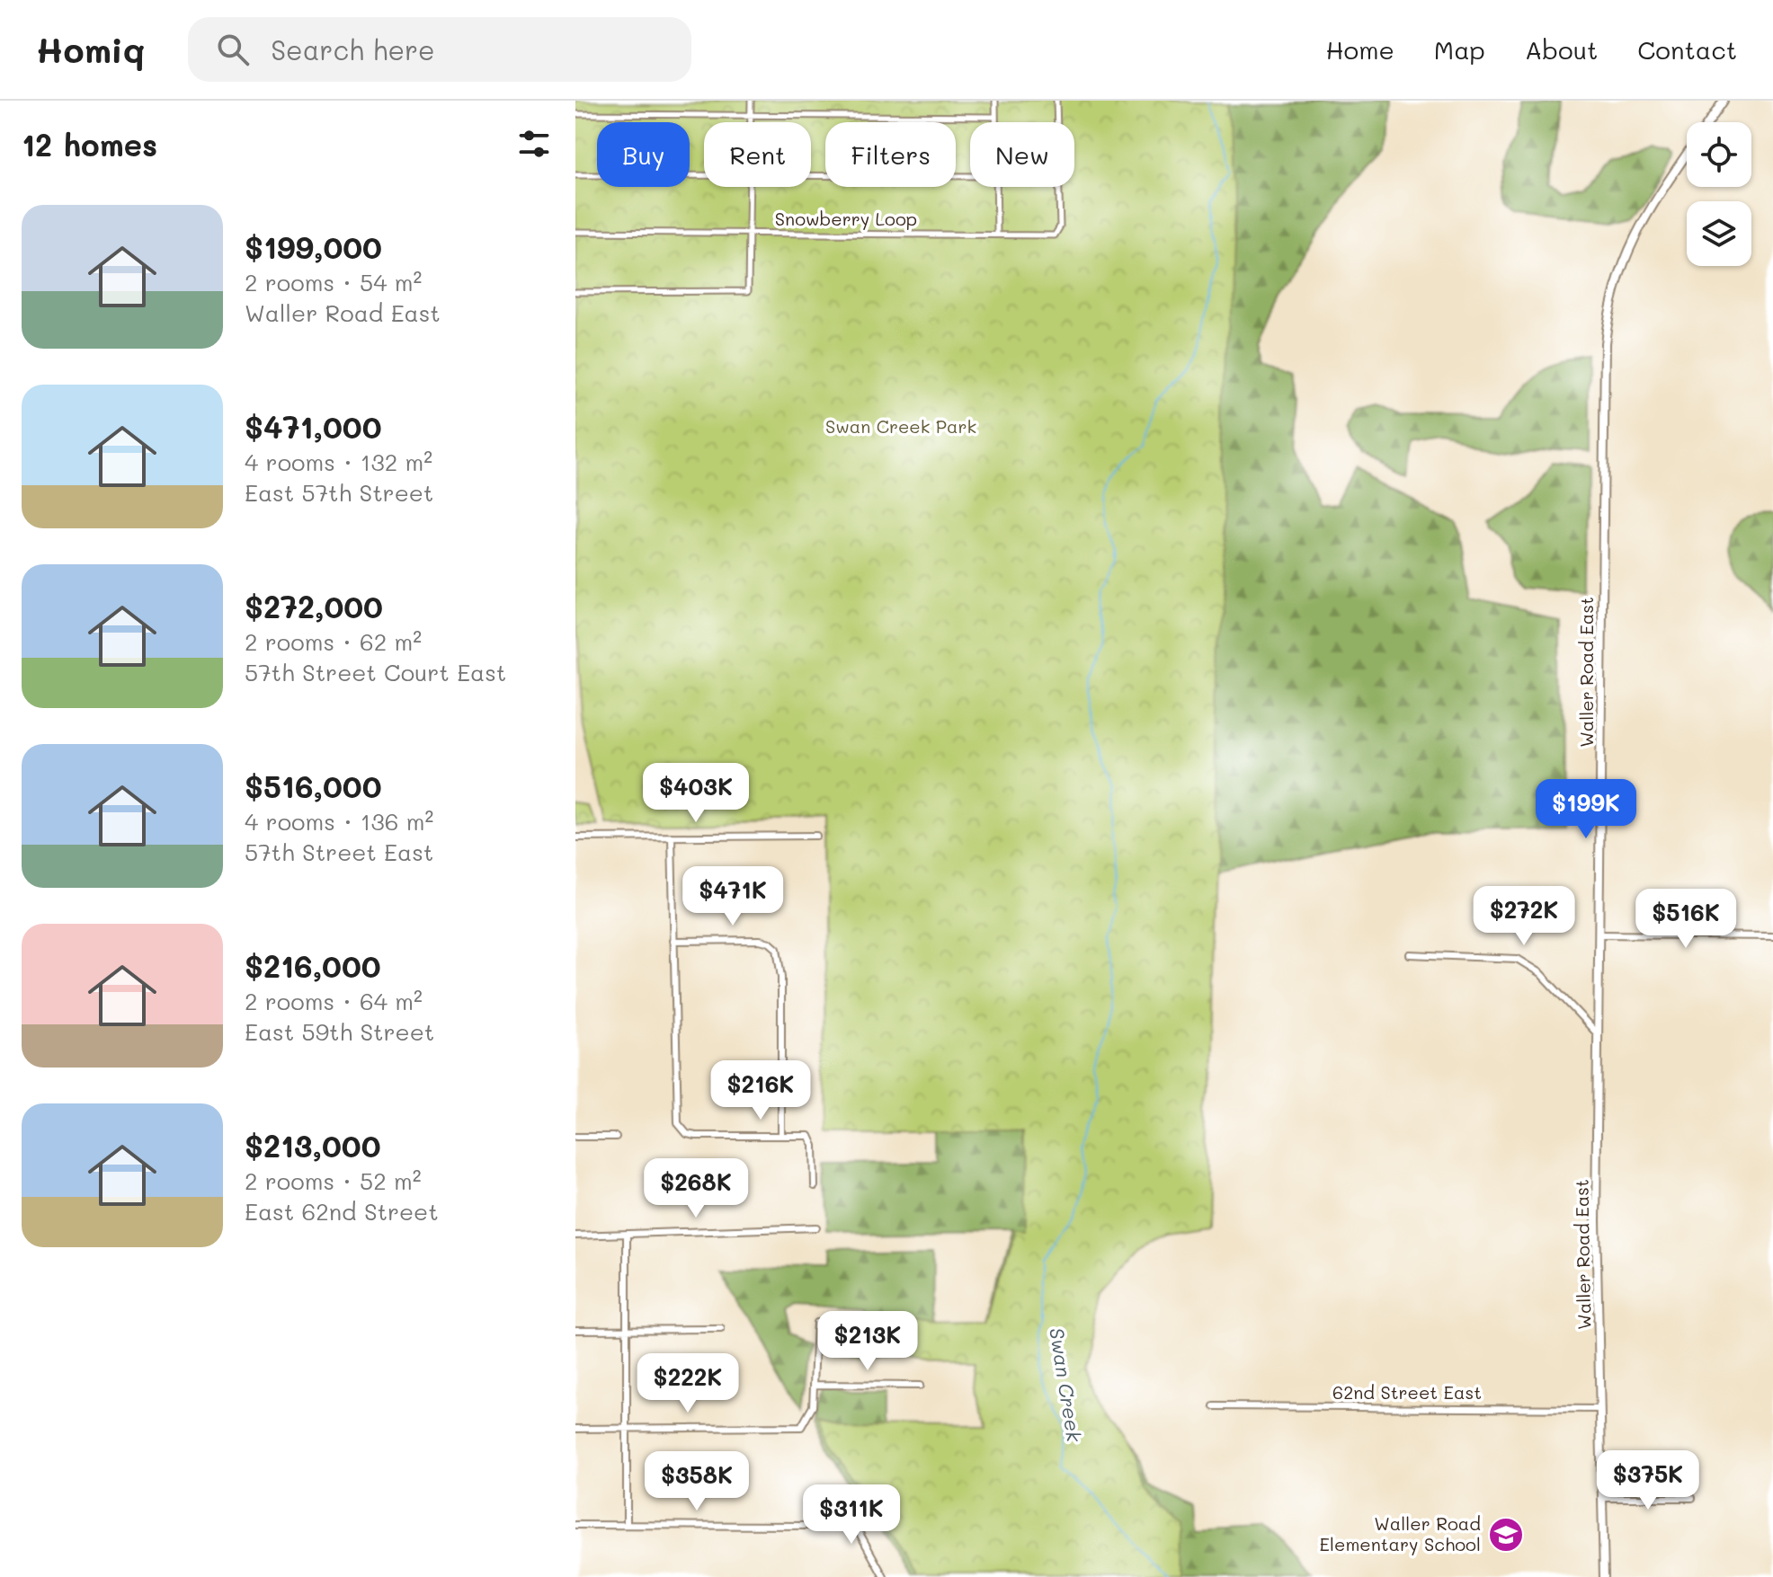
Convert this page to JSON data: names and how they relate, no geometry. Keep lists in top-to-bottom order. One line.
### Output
{"streets":{"street":["Snowberry Loop","Waller Road East","62nd Street East"]},"crossings":[["Waller Road East","62nd Street East"]],"water":["Swan Creek"],"parks":["Swan Creek Park"],"places":{"school or university":["Waller Road Elementary School"]},"page":{"header":"Homiq","search":"Search here","nav":["Home","Map","About","Contact"],"heading":"12 homes","chip":["Buy","Rent","Filters","New"],"list":[{"name":"$199,000","note":"2 rooms · 54 m² · Waller Road East"},{"name":"$471,000","note":"4 rooms · 132 m² · East 57th Street"},{"name":"$272,000","note":"2 rooms · 62 m² · 57th Street Court East"},{"name":"$516,000","note":"4 rooms · 136 m² · 57th Street East"},{"name":"$216,000","note":"2 rooms · 64 m² · East 59th Street"},{"name":"$213,000","note":"2 rooms · 52 m² · East 62nd Street"}],"price":["$403K","$199K","$471K","$272K","$516K","$216K","$268K","$213K","$222K","$375K","$358K","$311K"]}}
